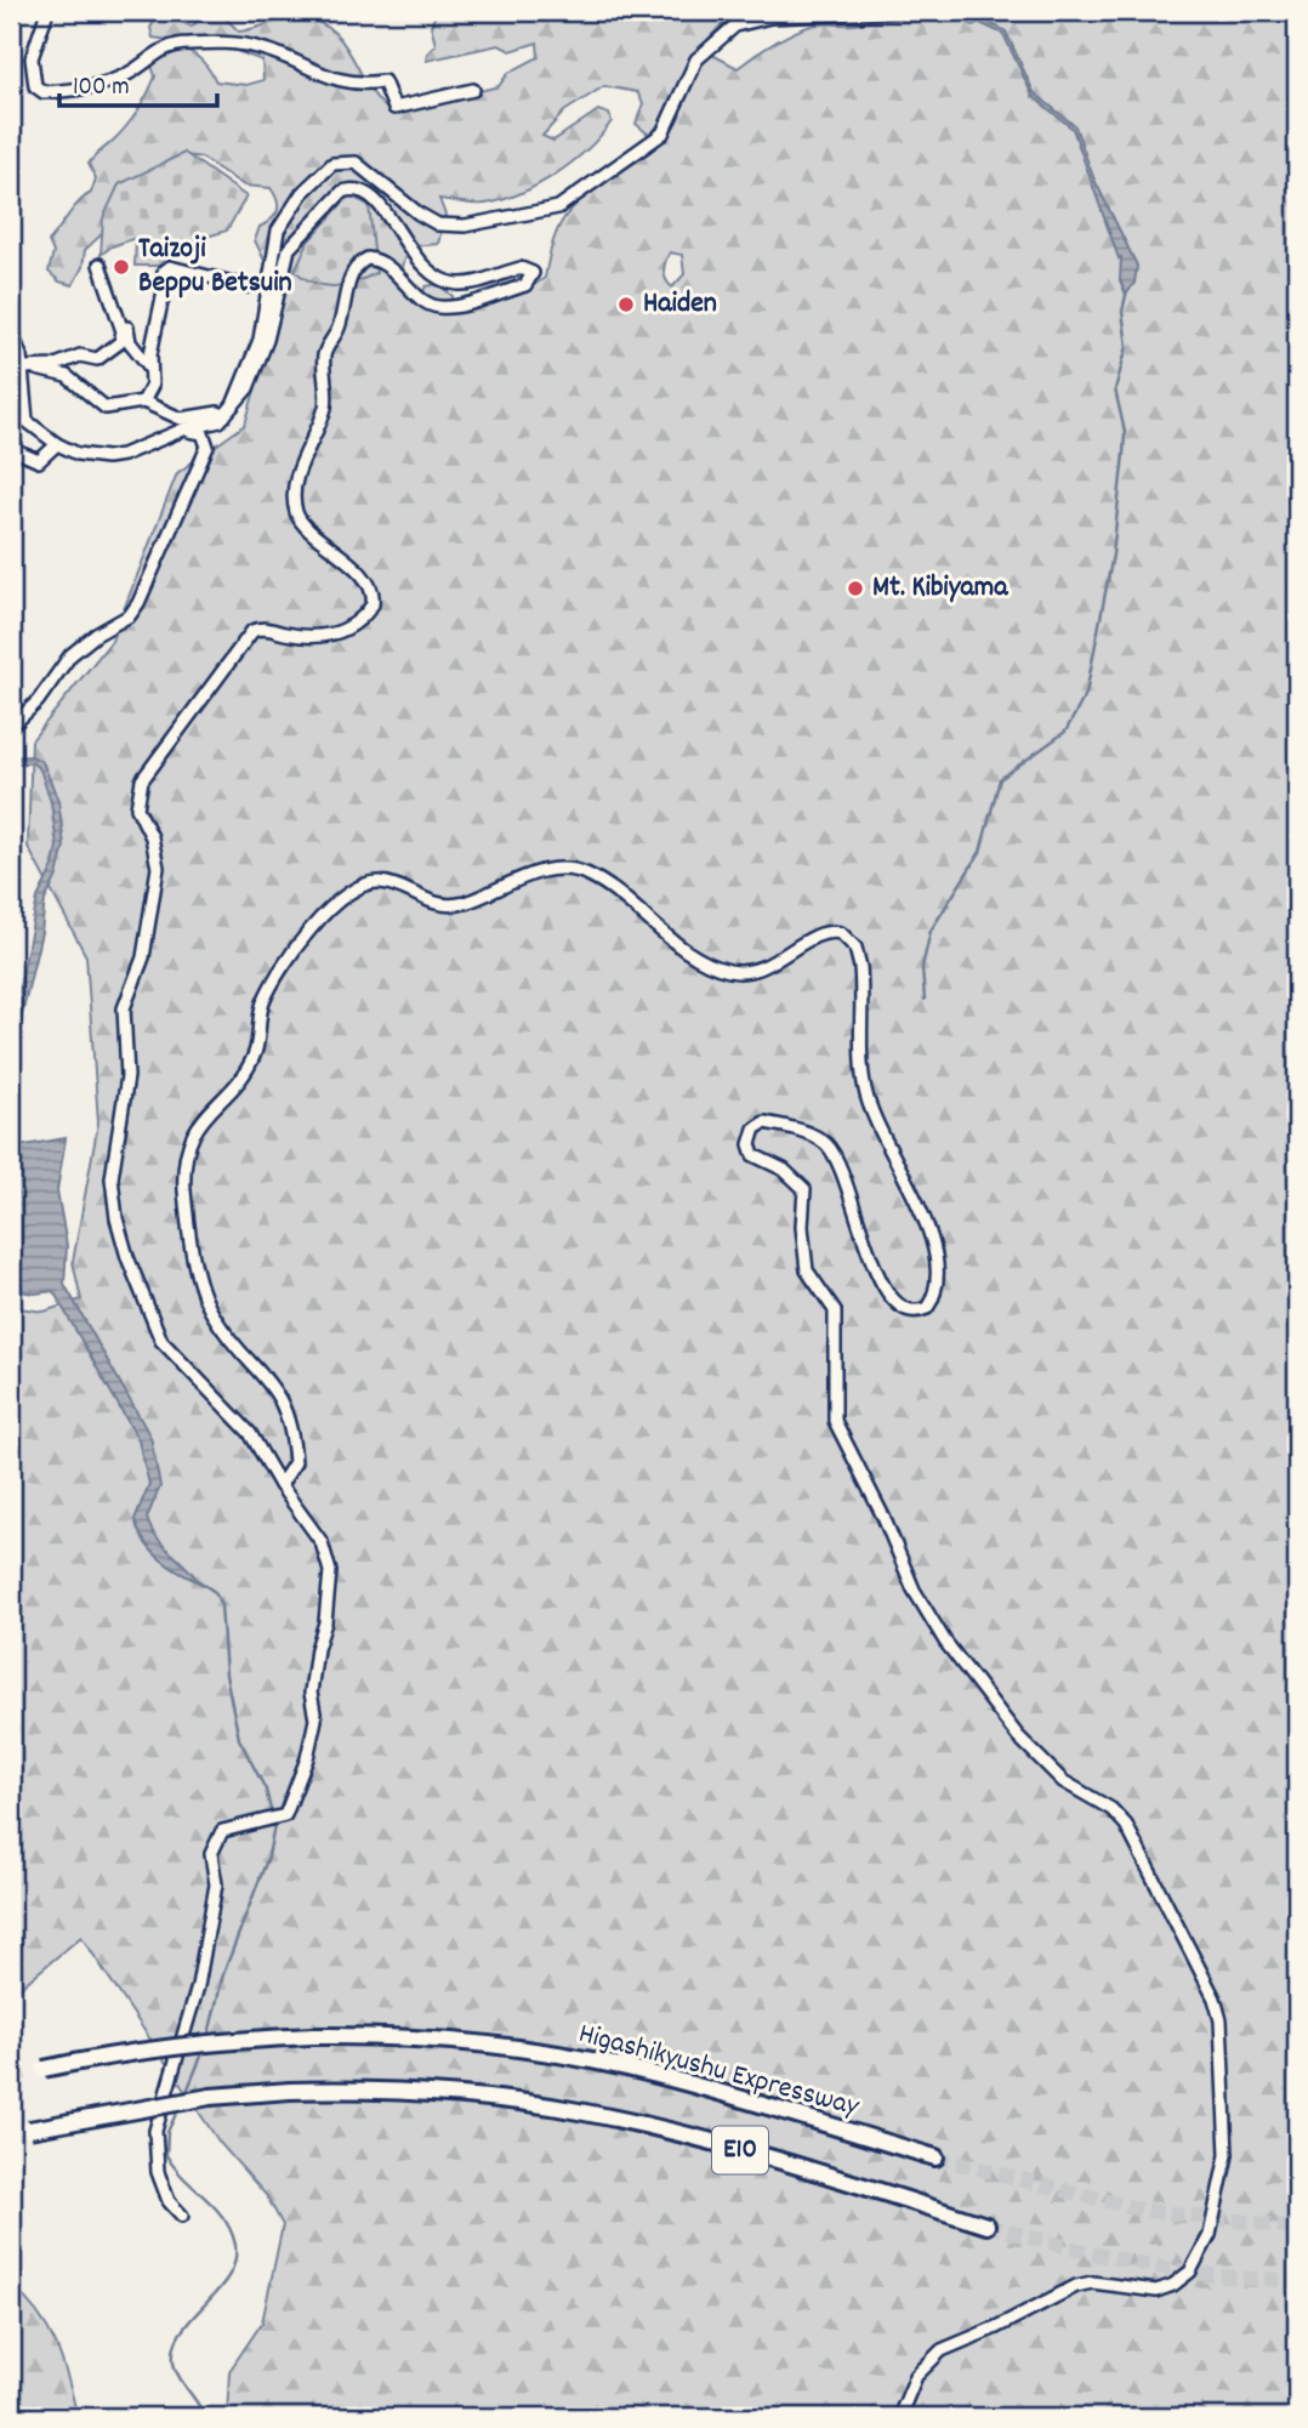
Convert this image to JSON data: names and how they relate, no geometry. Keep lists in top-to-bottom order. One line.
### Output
{"streets":{"highway":["Higashikyushu Expressway","E10"]},"places":["Taizoji Beppu Betsuin","Haiden","Mt. Kibiyama"],"scale_bar":"100 m"}
